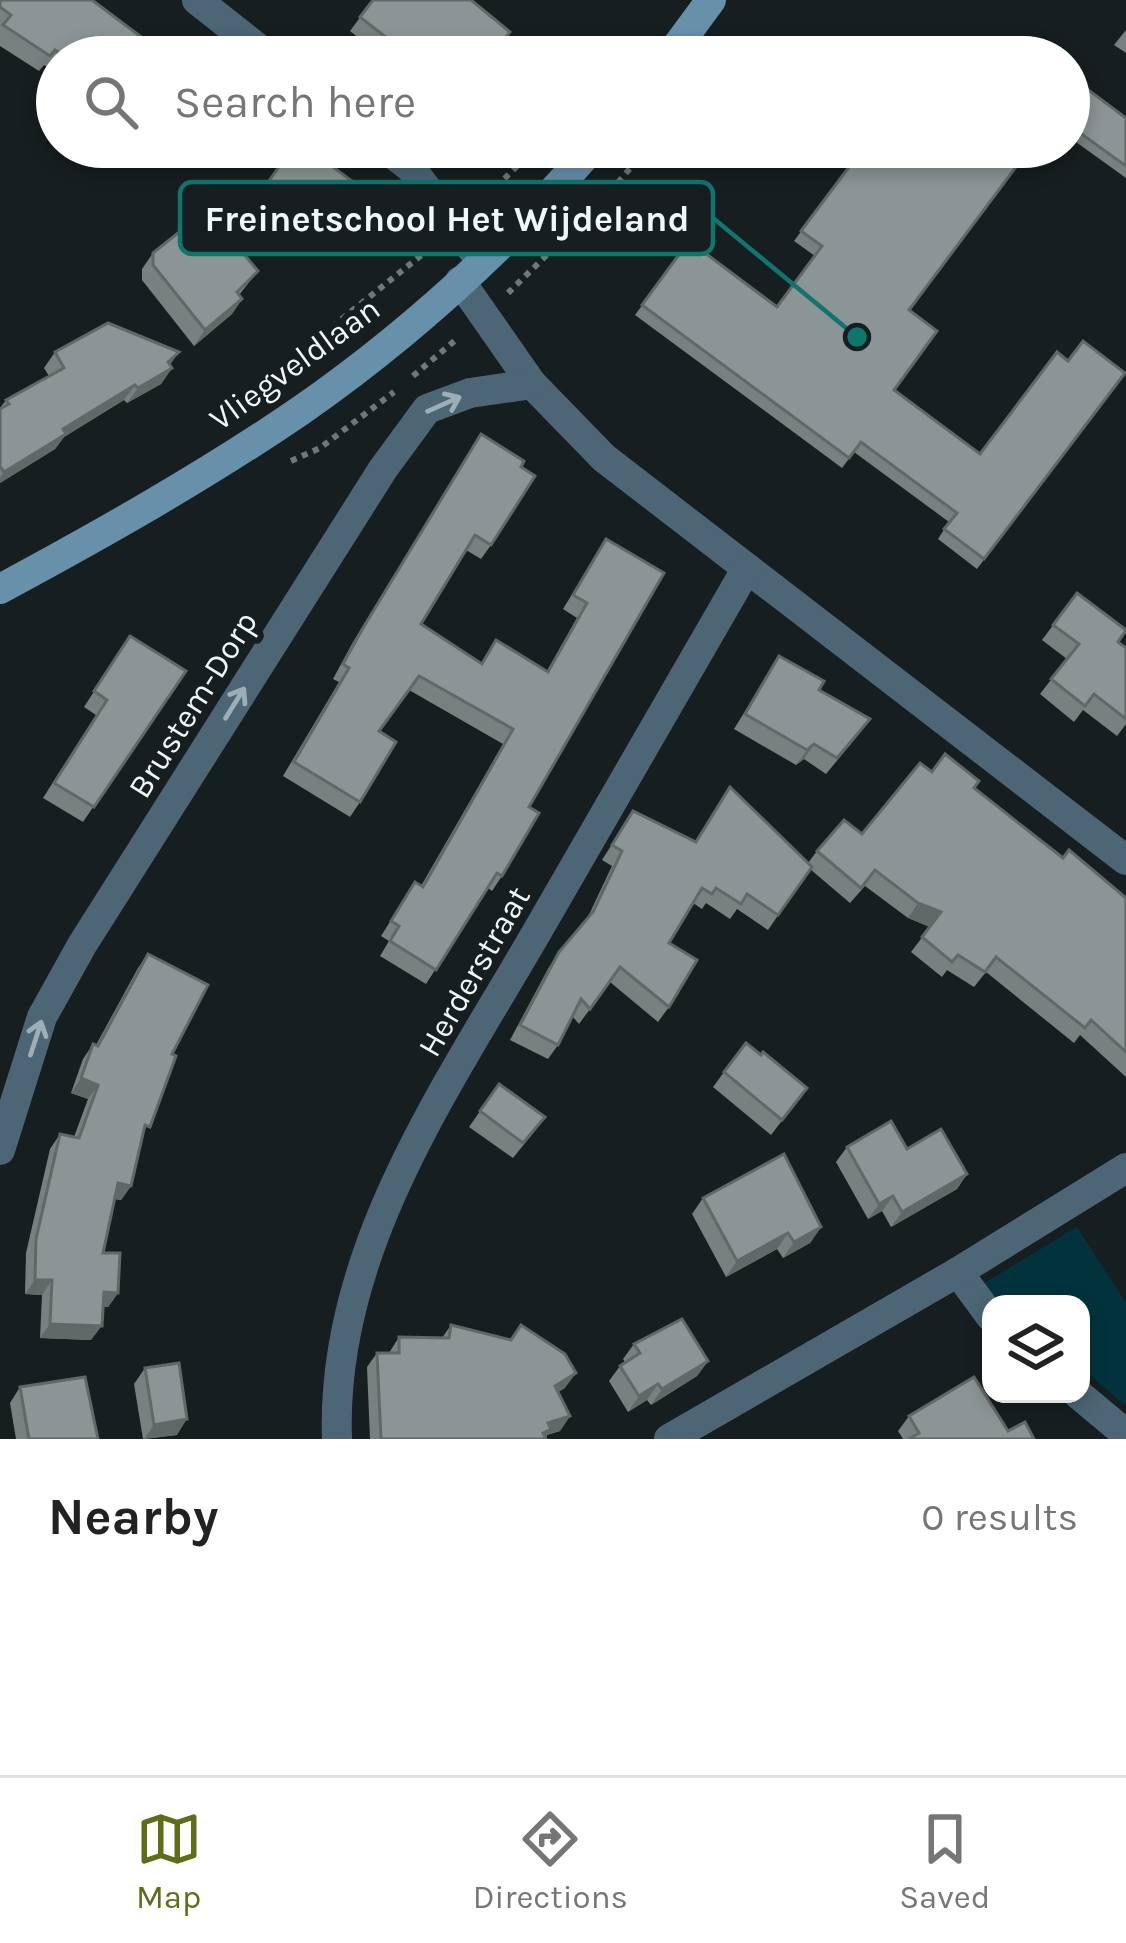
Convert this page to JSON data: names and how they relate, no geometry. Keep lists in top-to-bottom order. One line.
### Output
{"streets":{"main road":["Vliegveldlaan"],"street":["Brustem-Dorp","Herderstraat"]},"one_way":["Brustem-Dorp"],"places":["Freinetschool Het Wijdeland"],"page":{"search":"Search here","heading":["Nearby","0 results"],"nav":["Map","Directions","Saved"]}}
